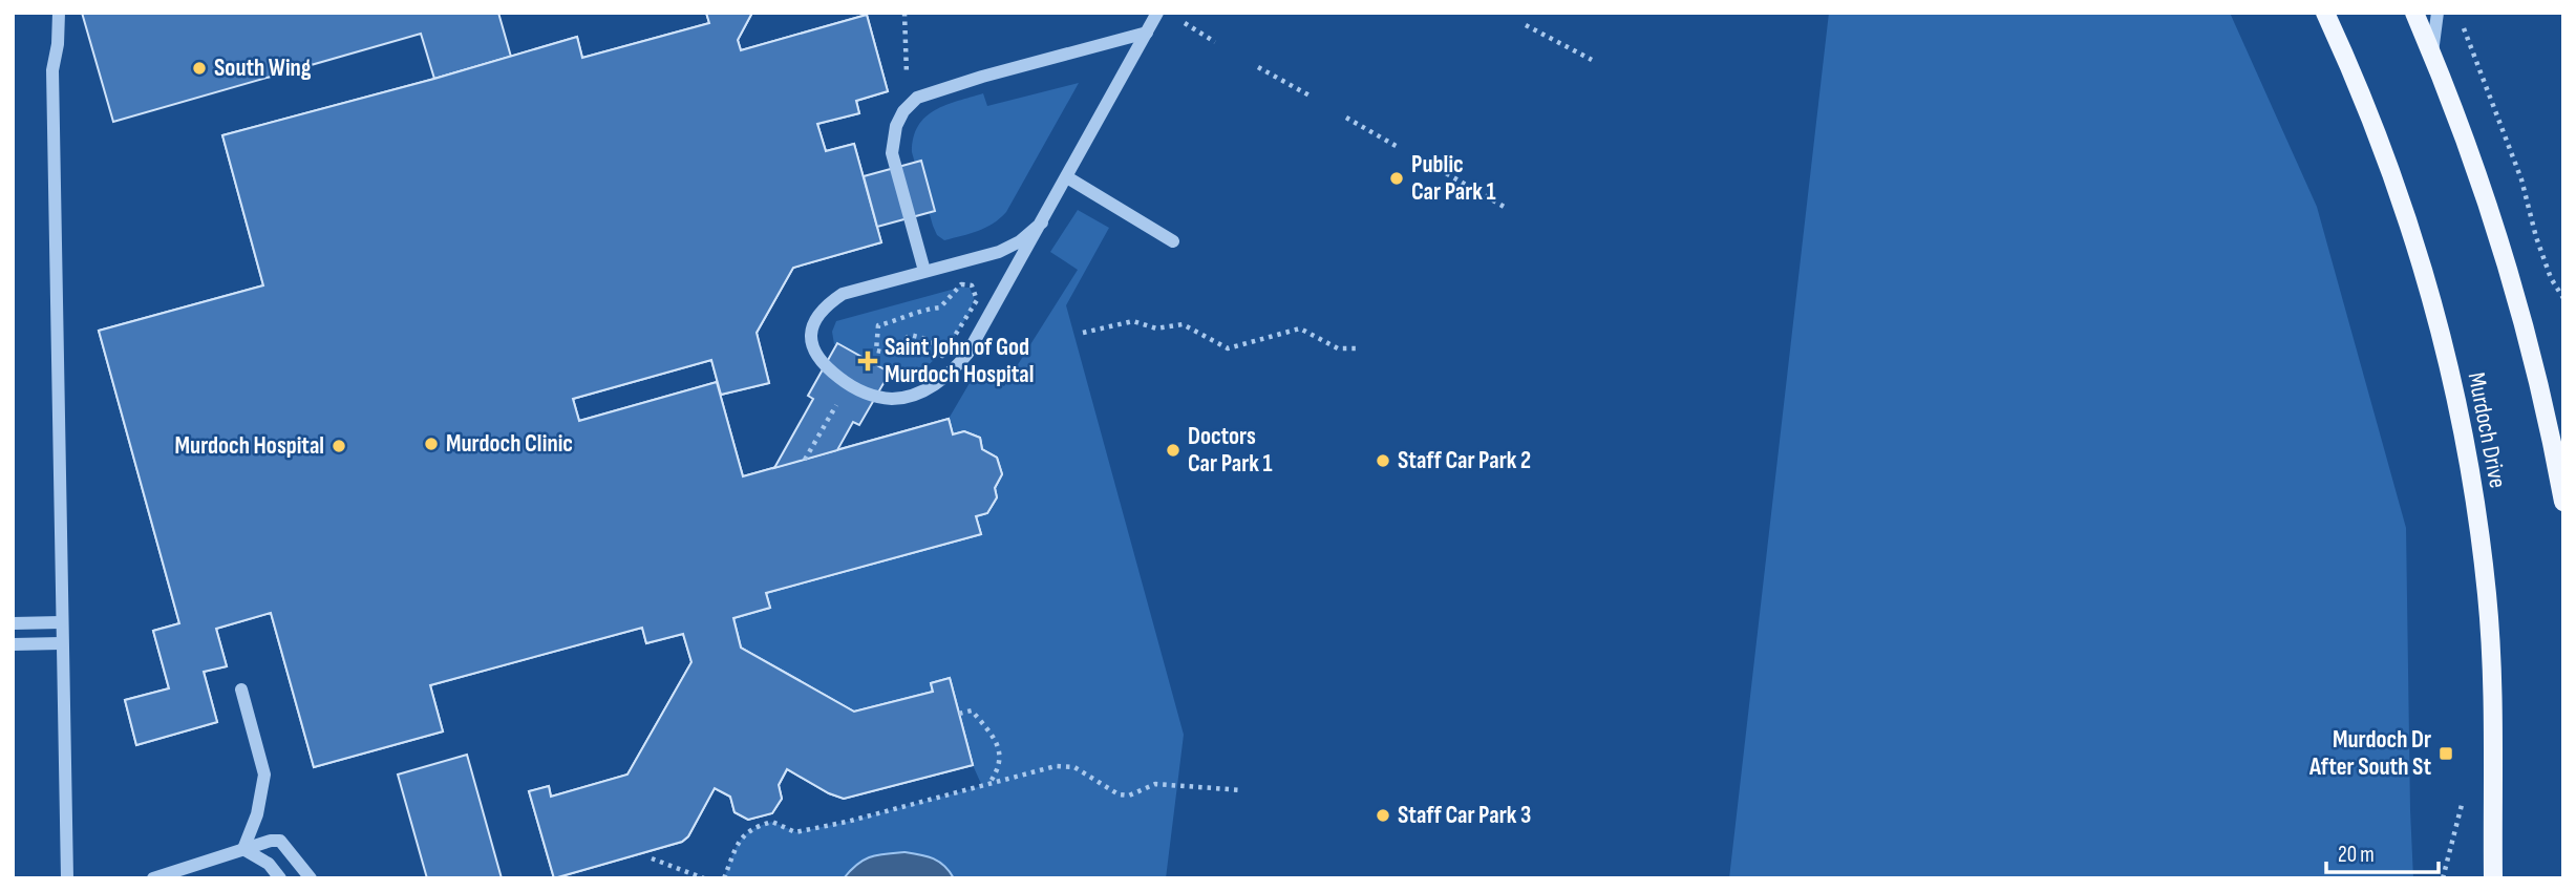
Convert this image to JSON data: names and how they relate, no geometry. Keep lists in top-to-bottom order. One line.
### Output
{"streets":{"main road":["Murdoch Drive"]},"places":{"other":["South Wing","Public Car Park 1","Murdoch Clinic","Murdoch Hospital","Doctors Car Park 1","Staff Car Park 2","Staff Car Park 3"],"health":["Saint John of God Murdoch Hospital"],"transit":["Murdoch Dr After South St"]},"scale_bar":"20 m"}
